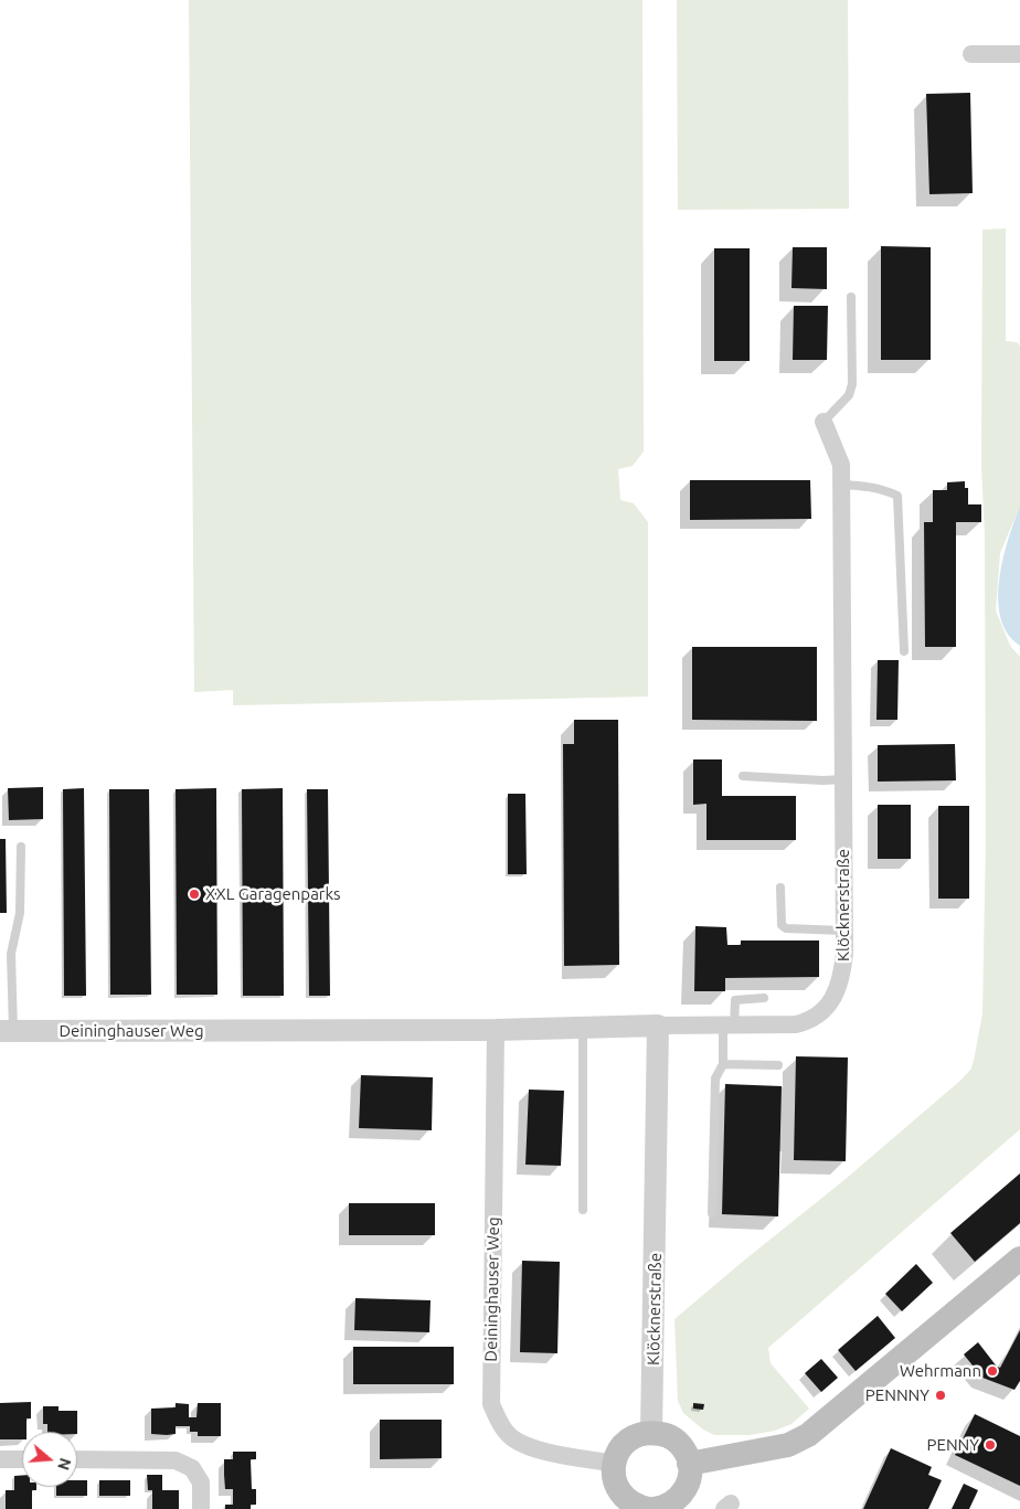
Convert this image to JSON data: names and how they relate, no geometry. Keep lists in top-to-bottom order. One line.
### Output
{"streets":{"street":["Klöcknerstraße","Deininghauser Weg"]},"crossings":[["Klöcknerstraße","Deininghauser Weg"]],"places":["XXL Garagenparks","Wehrmann","PENNNY","PENNY"],"north":"right"}
